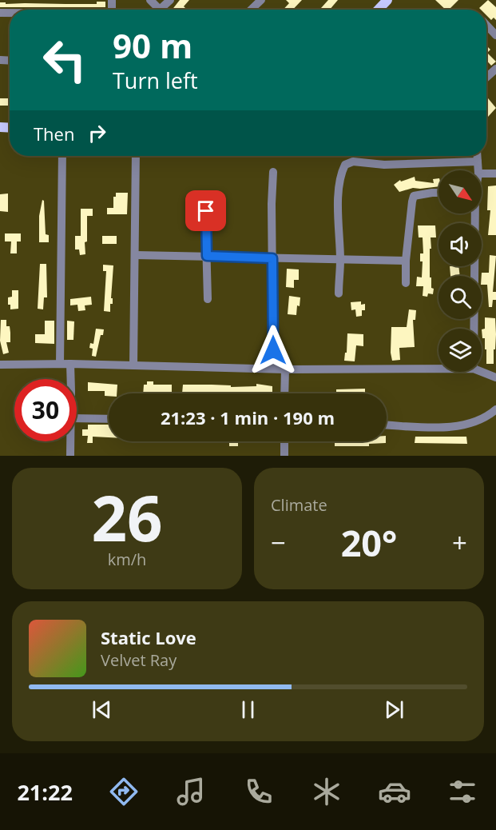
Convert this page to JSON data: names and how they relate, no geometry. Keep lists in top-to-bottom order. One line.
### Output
{"north":"bottom right","page":{"turn":["90 m","Turn left"],"then":"Then","limit":"30","trip":"21:23 · 1 min · 190 m","tile":[["26","km/h"],"Climate"],"heat":["−","20°","+"],"song":["Static Love","Velvet Ray"],"tabs":"21:22"}}
